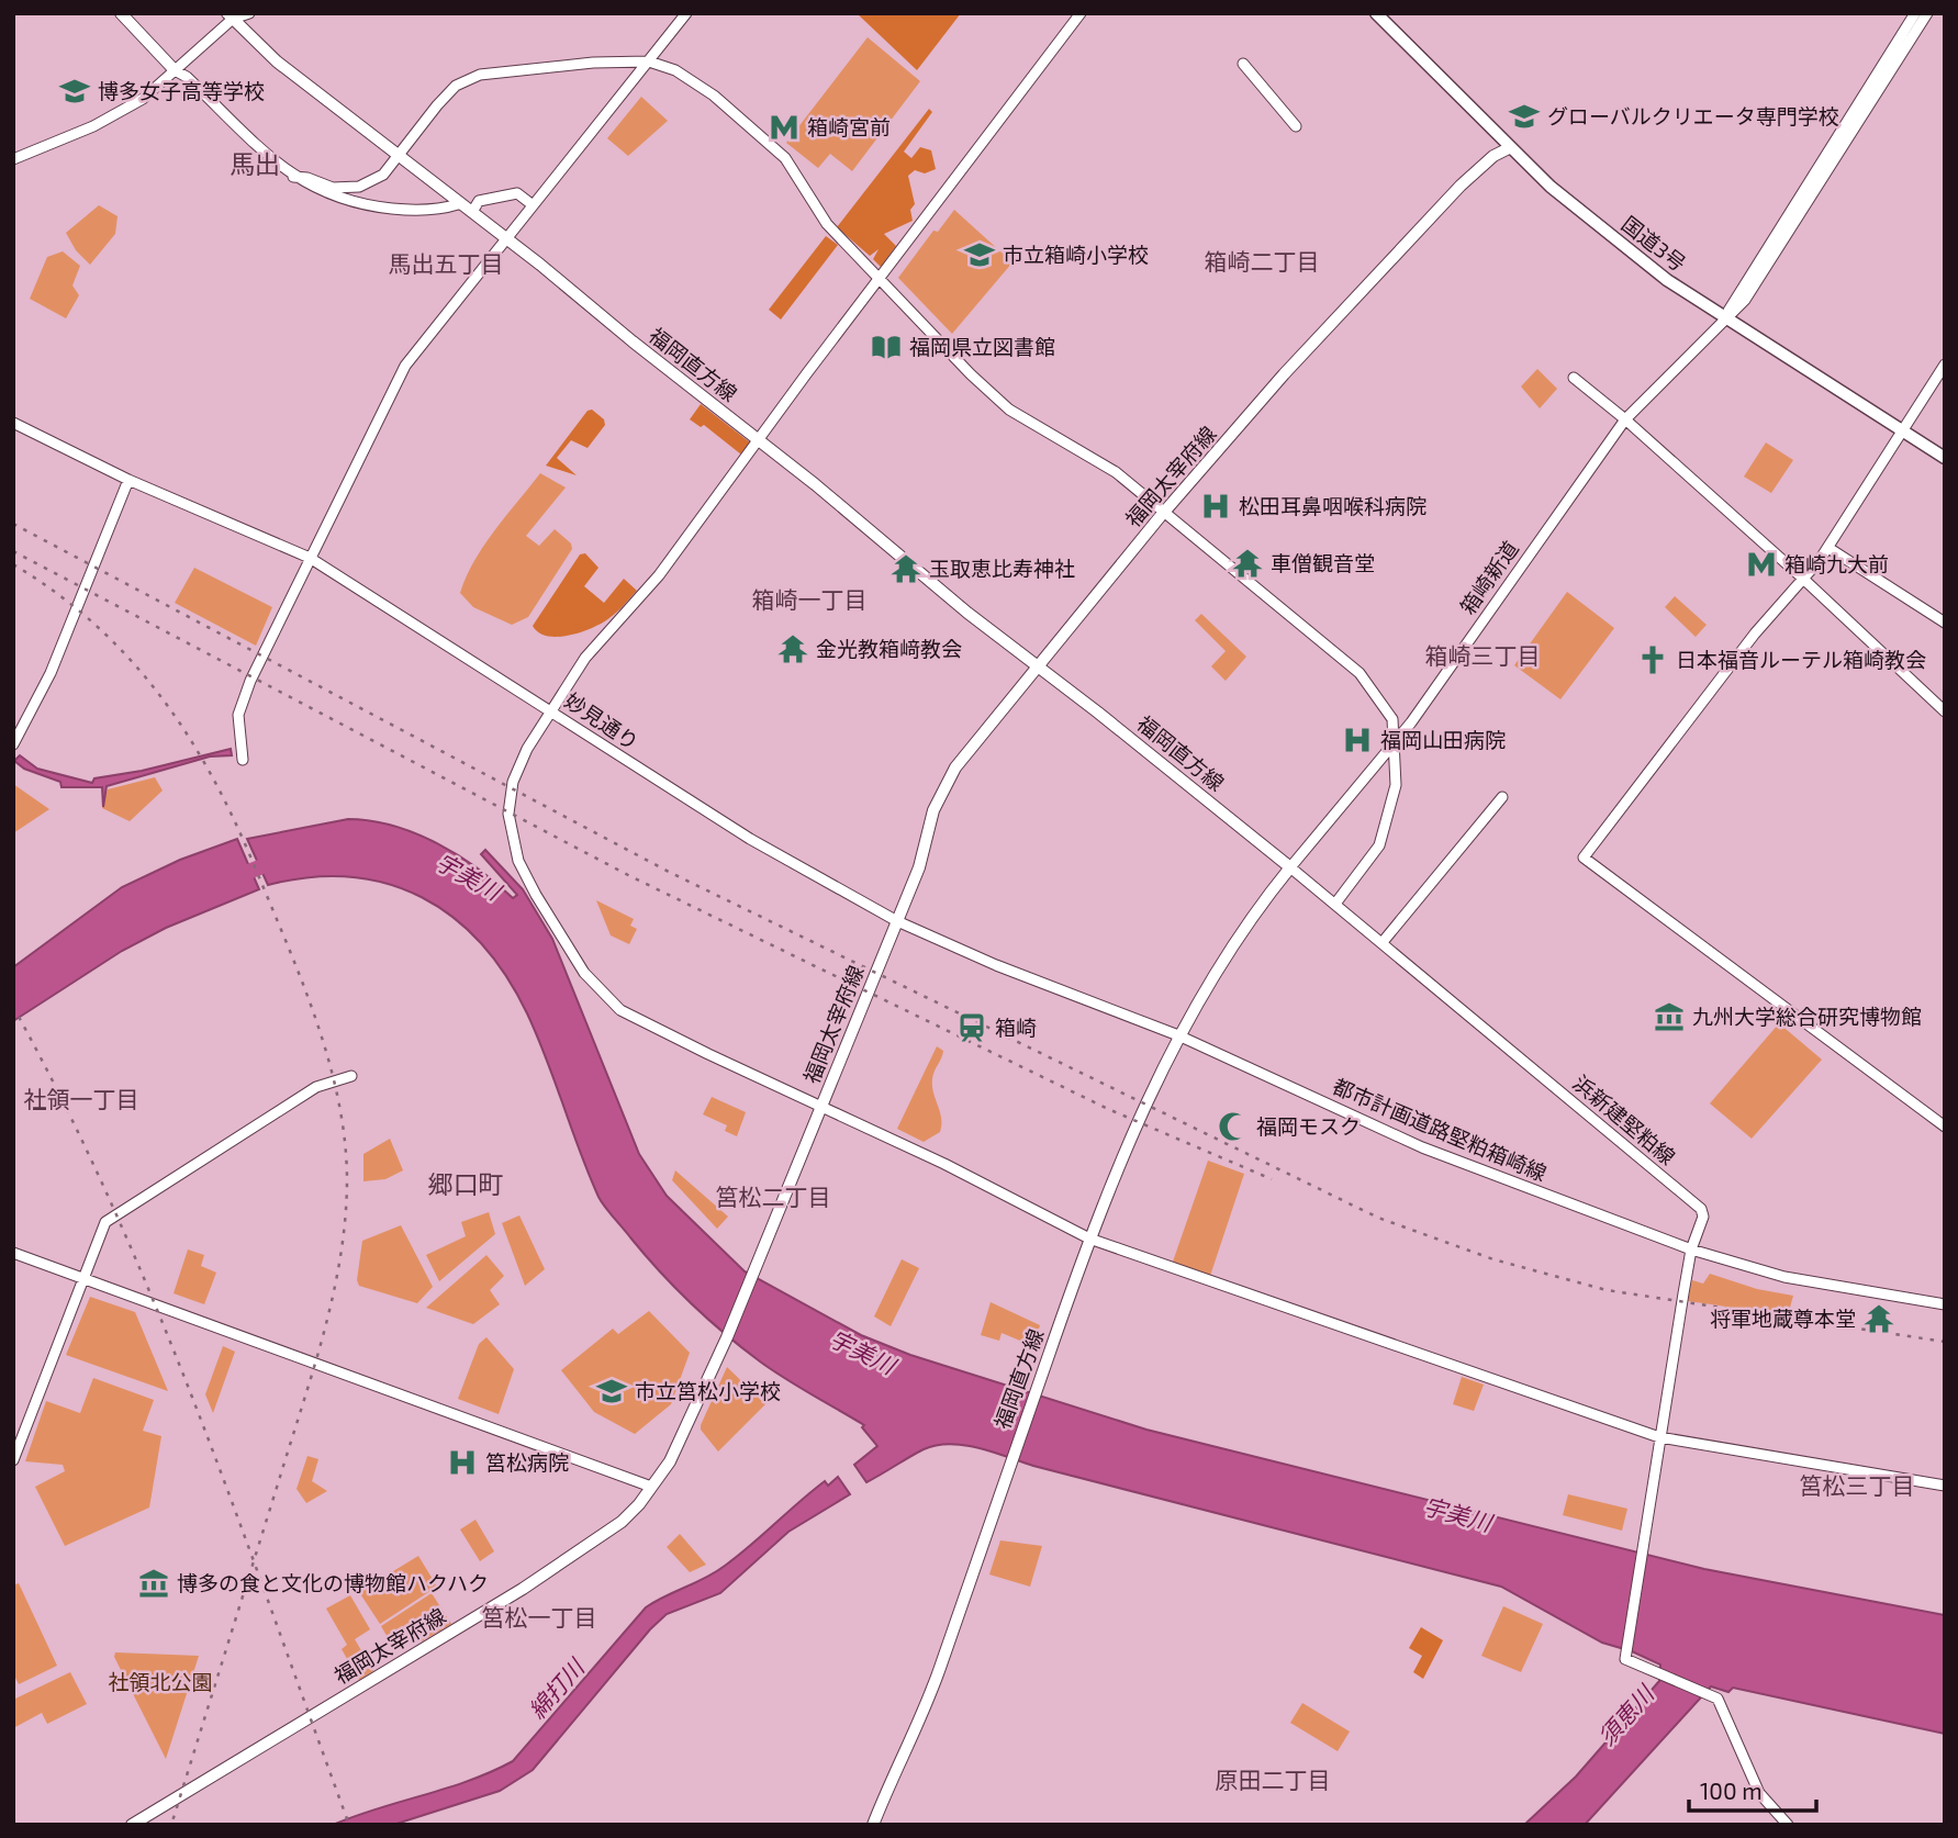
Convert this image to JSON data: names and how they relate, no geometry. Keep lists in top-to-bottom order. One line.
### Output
{"streets":{"highway":["国道3号"],"main road":["福岡直方線","福岡太宰府線"],"street":["箱崎新道","妙見通り","浜新建堅粕線","都市計画道路堅粕箱崎線"]},"crossings":[["国道3号","福岡太宰府線"],["国道3号","箱崎新道"],["福岡直方線","福岡太宰府線"],["福岡直方線","箱崎新道"],["福岡直方線","妙見通り"],["福岡直方線","浜新建堅粕線"],["福岡直方線","都市計画道路堅粕箱崎線"],["福岡太宰府線","妙見通り"],["箱崎新道","浜新建堅粕線"],["妙見通り","都市計画道路堅粕箱崎線"],["浜新建堅粕線","都市計画道路堅粕箱崎線"]],"districts":["馬出","箱崎二丁目","馬出五丁目","箱崎一丁目","箱崎三丁目","社領一丁目","郷口町","筥松二丁目","筥松三丁目","筥松一丁目","原田二丁目"],"water":["宇美川","綿打川","須恵川"],"parks":["社領北公園"],"places":{"school or university":["博多女子高等学校","グローバルクリエータ専門学校","市立箱崎小学校","市立筥松小学校"],"metro station":["箱崎宮前","箱崎九大前"],"library":["福岡県立図書館"],"hospital":["松田耳鼻咽喉科病院","福岡山田病院","筥松病院"],"temple":["車僧観音堂","玉取恵比寿神社","金光教箱﨑教会","将軍地蔵尊本堂"],"church":["日本福音ルーテル箱崎教会"],"museum":["九州大学総合研究博物館","博多の食と文化の博物館ハクハク"],"station":["箱崎"],"mosque":["福岡モスク"]},"scale_bar":"100 m"}
